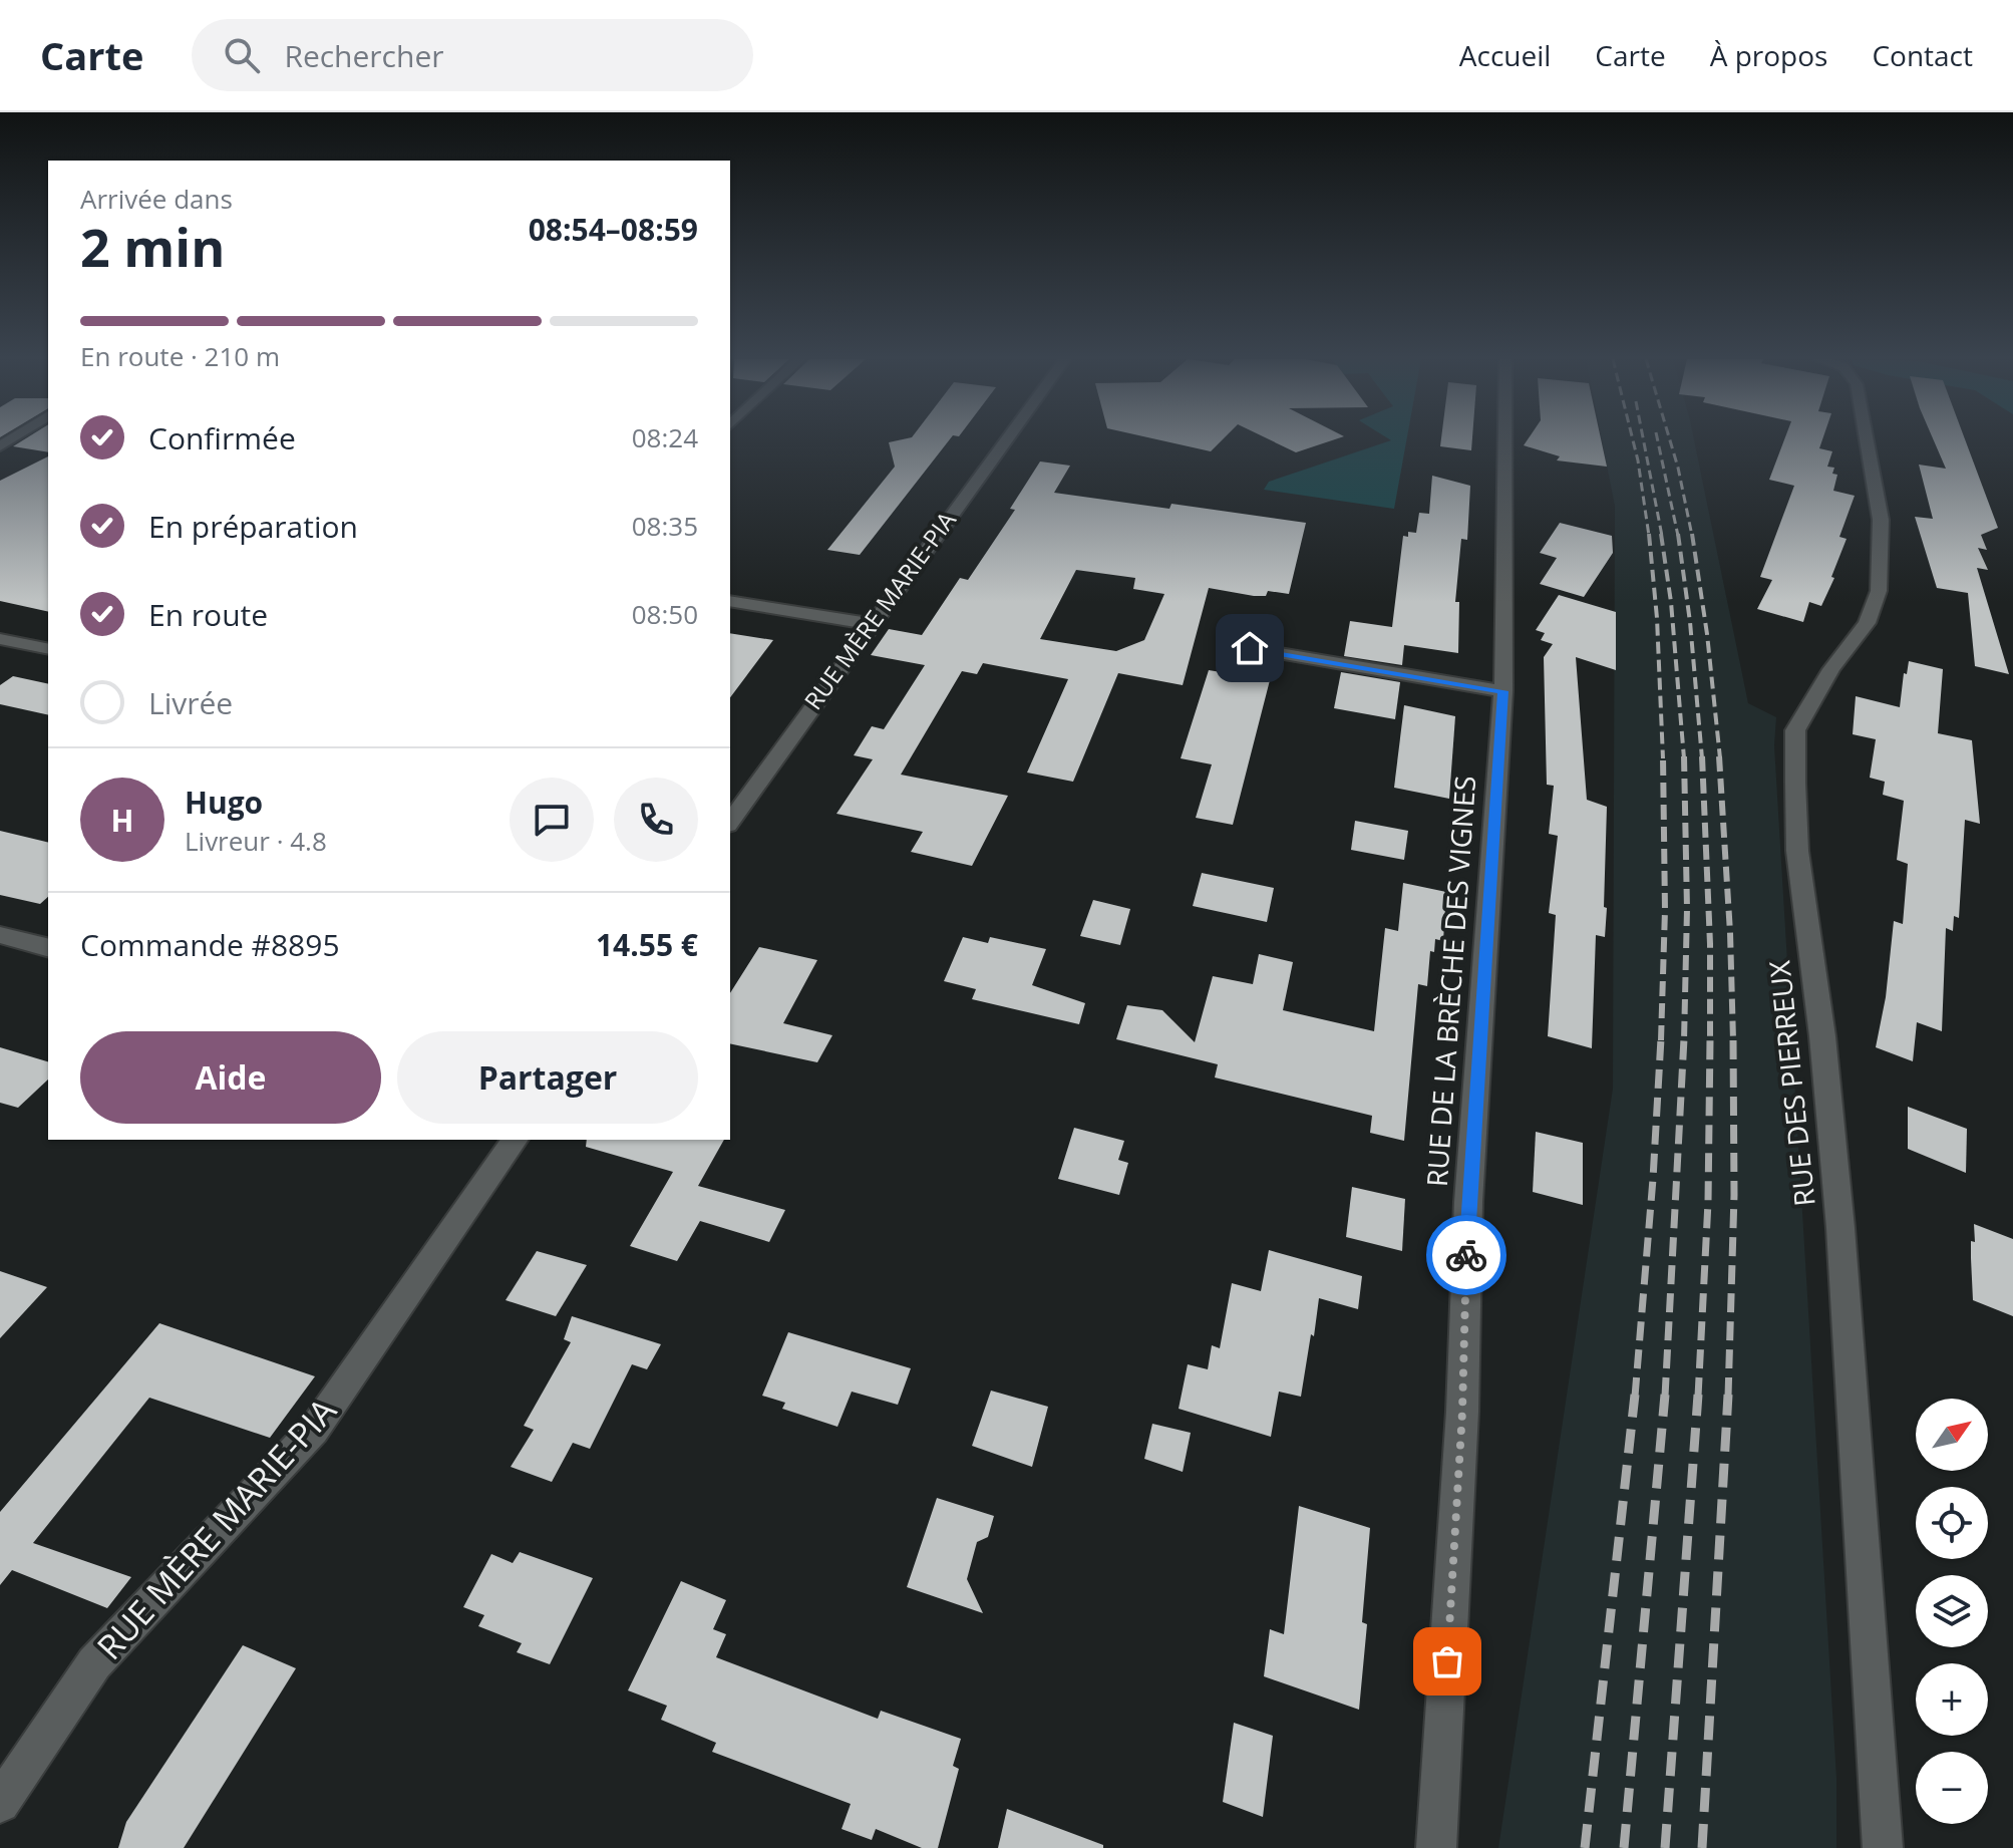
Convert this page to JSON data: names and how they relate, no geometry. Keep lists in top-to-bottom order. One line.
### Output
{"streets":{"street":["RUE MÈRE MARIE-PIA","RUE DE LA BRÈCHE DES VIGNES","RUE DES PIERREUX"]},"north":"top right","page":{"header":"Carte","search":"Rechercher","nav":["Accueil","Carte","À propos","Contact"],"heading":["2 min","Arrivée dans","08:54–08:59"],"panel":["Hugo","Livreur · 4.8","Commande #8895","14.55 €"],"bar":"En route · 210 m","list":[["Confirmée","08:24"],["En préparation","08:35"],["En route","08:50"],"Livrée"],"round":"H","buttons":["Aide","Partager"],"map_buttons":["+","−"]}}
